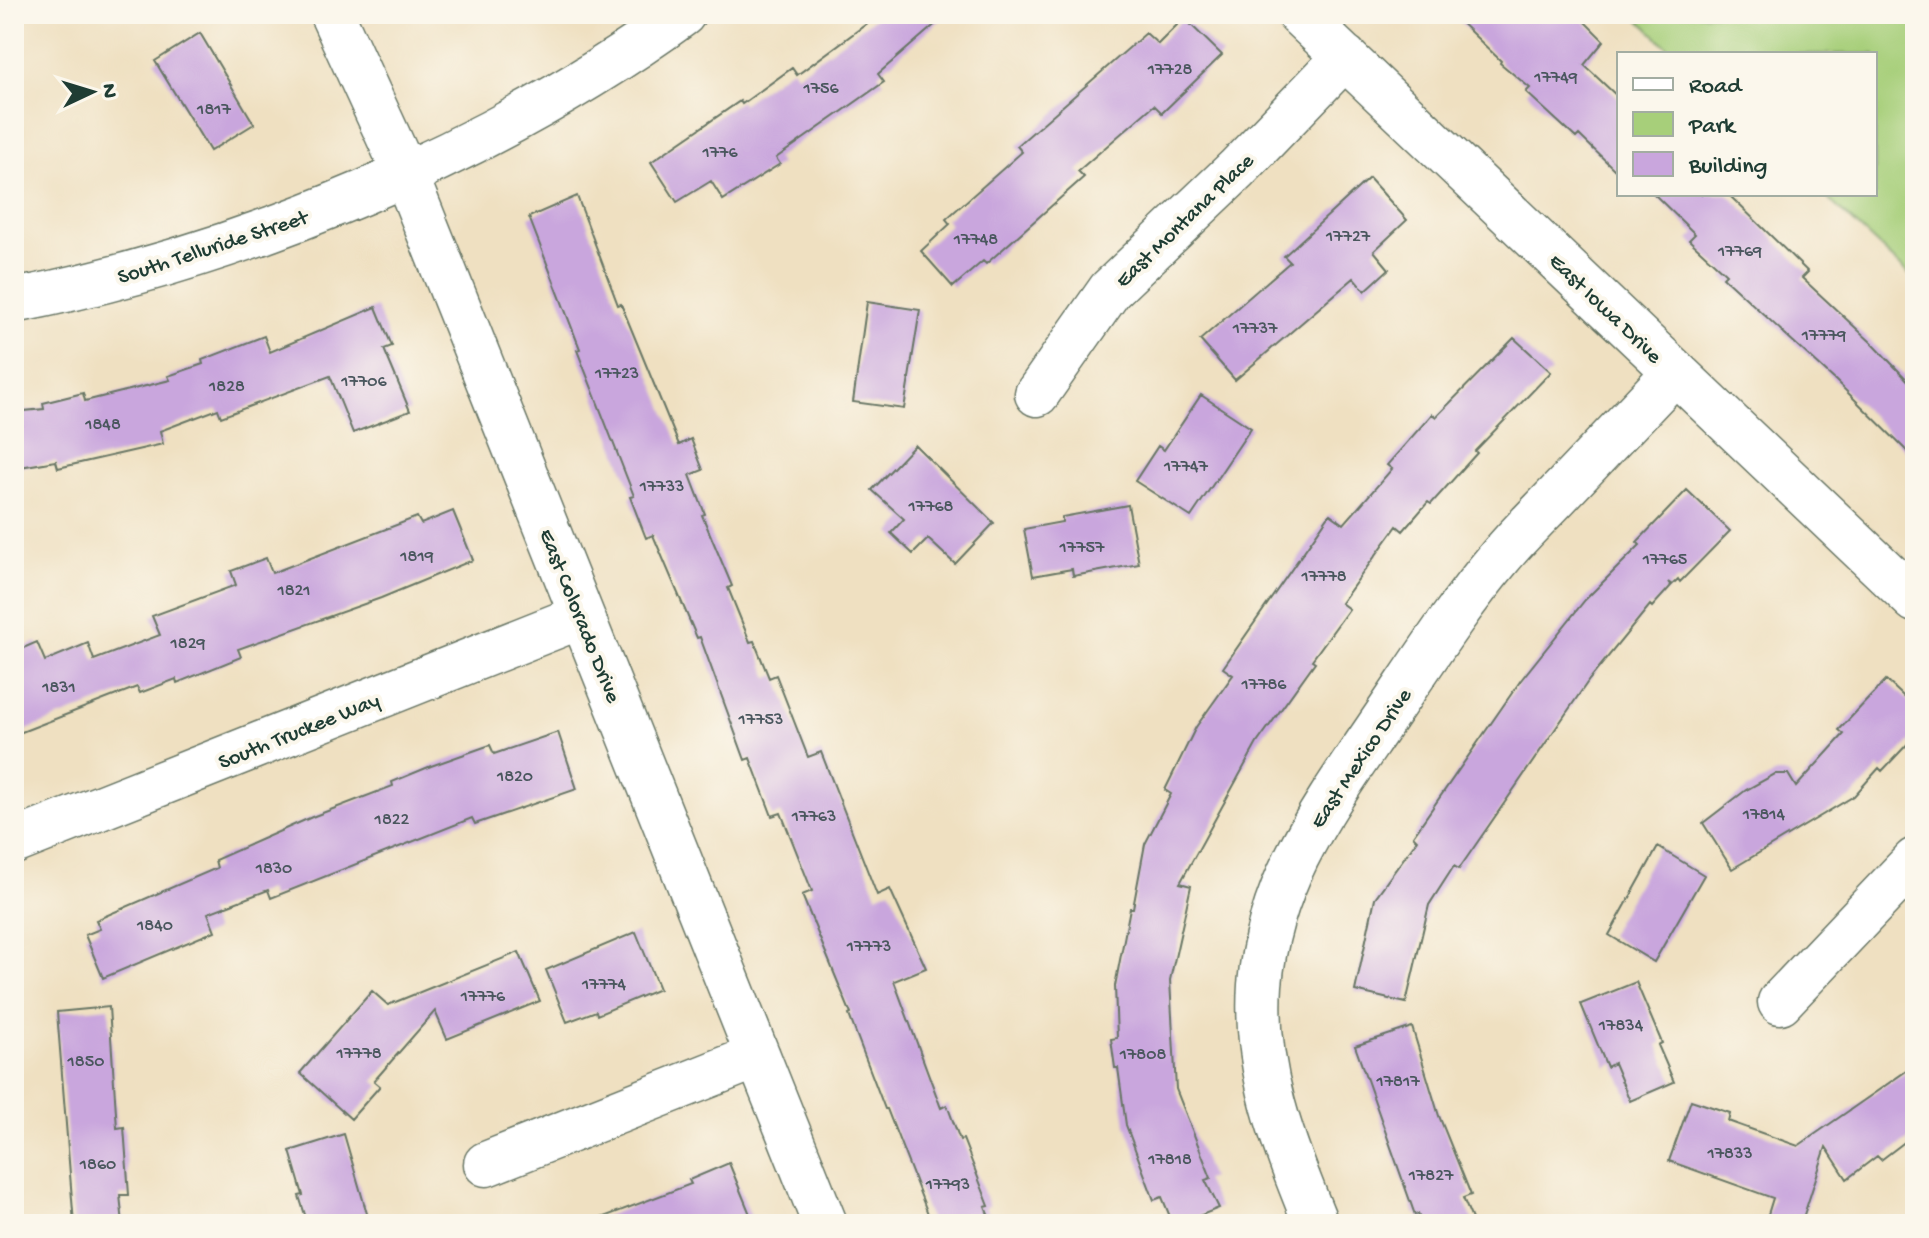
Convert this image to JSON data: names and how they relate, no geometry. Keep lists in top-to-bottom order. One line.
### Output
{"streets":{"street":["East Montana Place","South Telluride Street","East Iowa Drive","East Colorado Drive","South Truckee Way","East Mexico Drive"]},"crossings":[["East Montana Place","East Iowa Drive"],["South Telluride Street","East Colorado Drive"],["East Iowa Drive","East Mexico Drive"],["East Colorado Drive","South Truckee Way"]],"house_numbers":["17728","17749","1756","1817","1776","17727","17748","17769","17737","17779","17723","17706","1828","1848","17747","17733","17768","17757","1819","17765","17778","1821","1829","17786","1831","17753","1820","17814","17763","1822","1830","1840","17773","17774","17776","17834","17778","17808","1850","17817","17833","17818","1860","17827","17793"],"legend":["Road","Park","Building"],"north":"right"}
